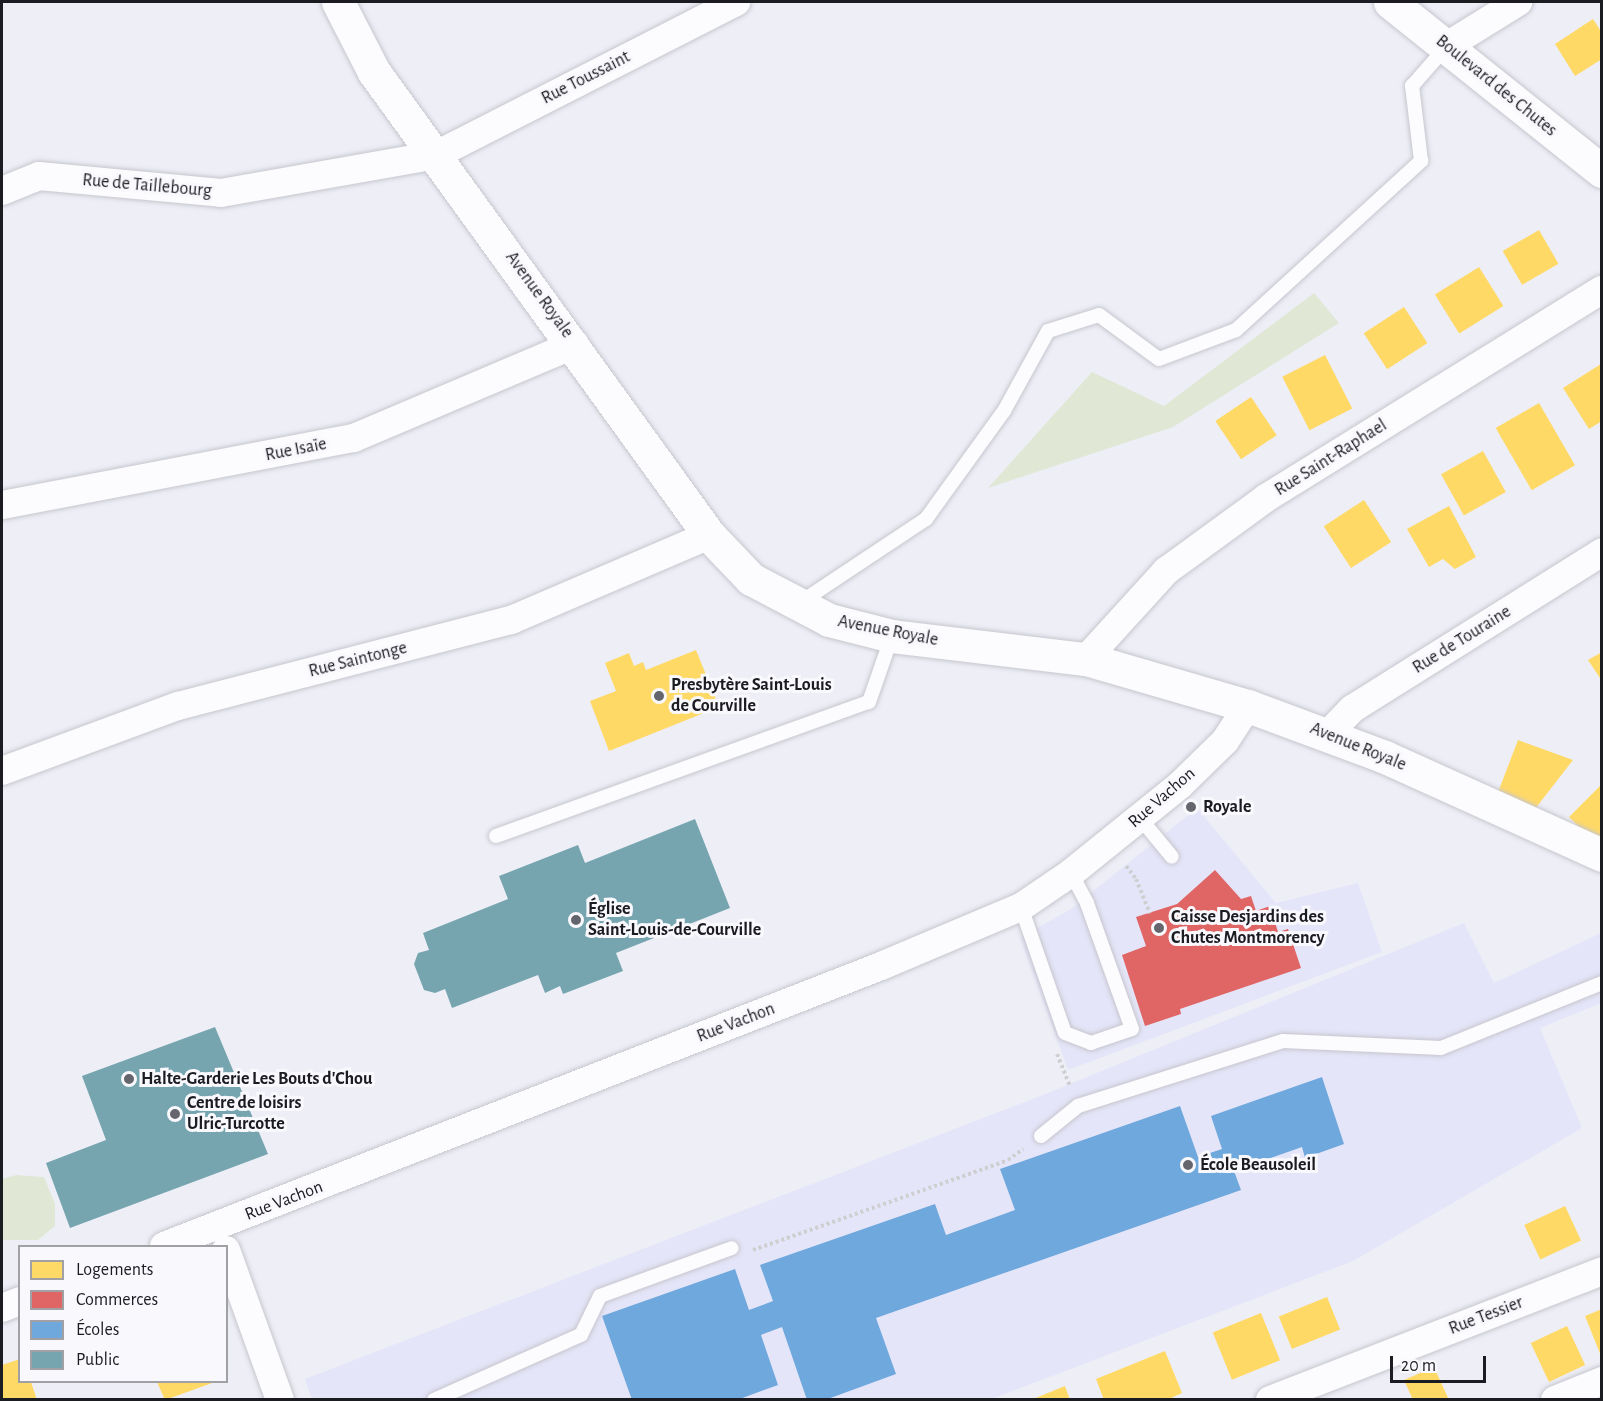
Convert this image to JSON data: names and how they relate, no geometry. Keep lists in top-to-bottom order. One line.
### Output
{"streets":{"main road":["Boulevard des Chutes","Avenue Royale"],"street":["Rue Toussaint","Rue de Taillebourg","Rue Isaïe","Rue Saint-Raphael","Rue de Touraine","Rue Saintonge","Rue Vachon","Rue Tessier"]},"crossings":[["Rue Toussaint","Rue de Taillebourg"],["Rue Toussaint","Avenue Royale"],["Rue de Taillebourg","Avenue Royale"],["Avenue Royale","Rue Isaïe"],["Avenue Royale","Rue Saint-Raphael"],["Avenue Royale","Rue de Touraine"],["Avenue Royale","Rue Saintonge"],["Avenue Royale","Rue Vachon"]],"places":["Presbytère Saint-Louis de Courville","Royale","Église Saint-Louis-de-Courville","Caisse Desjardins des Chutes Montmorency","Halte-Garderie Les Bouts d'Chou","Centre de loisirs Ulric-Turcotte","École Beausoleil"],"legend":["Logements","Commerces","Écoles","Public"],"scale_bar":"20 m"}
